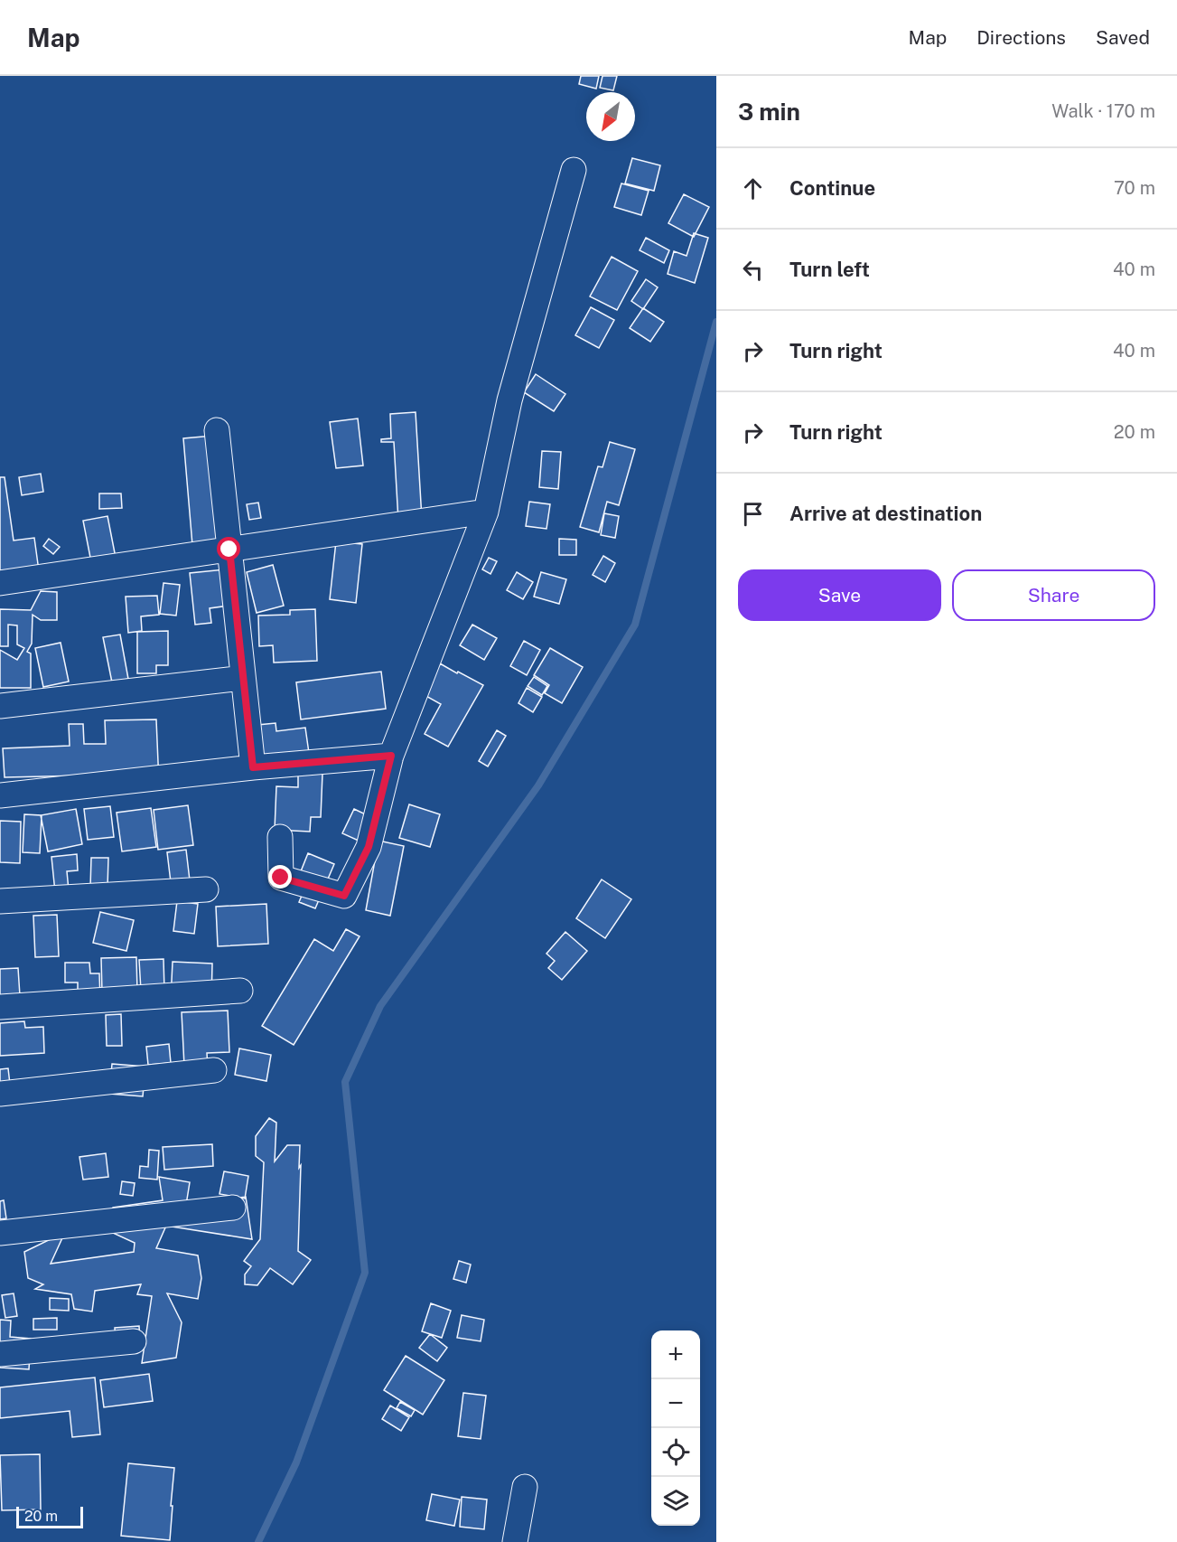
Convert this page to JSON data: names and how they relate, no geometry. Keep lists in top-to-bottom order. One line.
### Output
{"scale_bar":"20 m","north":"bottom left","page":{"header":"Map","nav":["Map","Directions","Saved"],"heading":["3 min","Walk · 170 m"],"list":[["Continue","70 m"],["Turn left","40 m"],["Turn right","40 m"],["Turn right","20 m"],"Arrive at destination"],"buttons":["Save","Share"],"map_buttons":["+","−"],"scale":"20 m"}}
